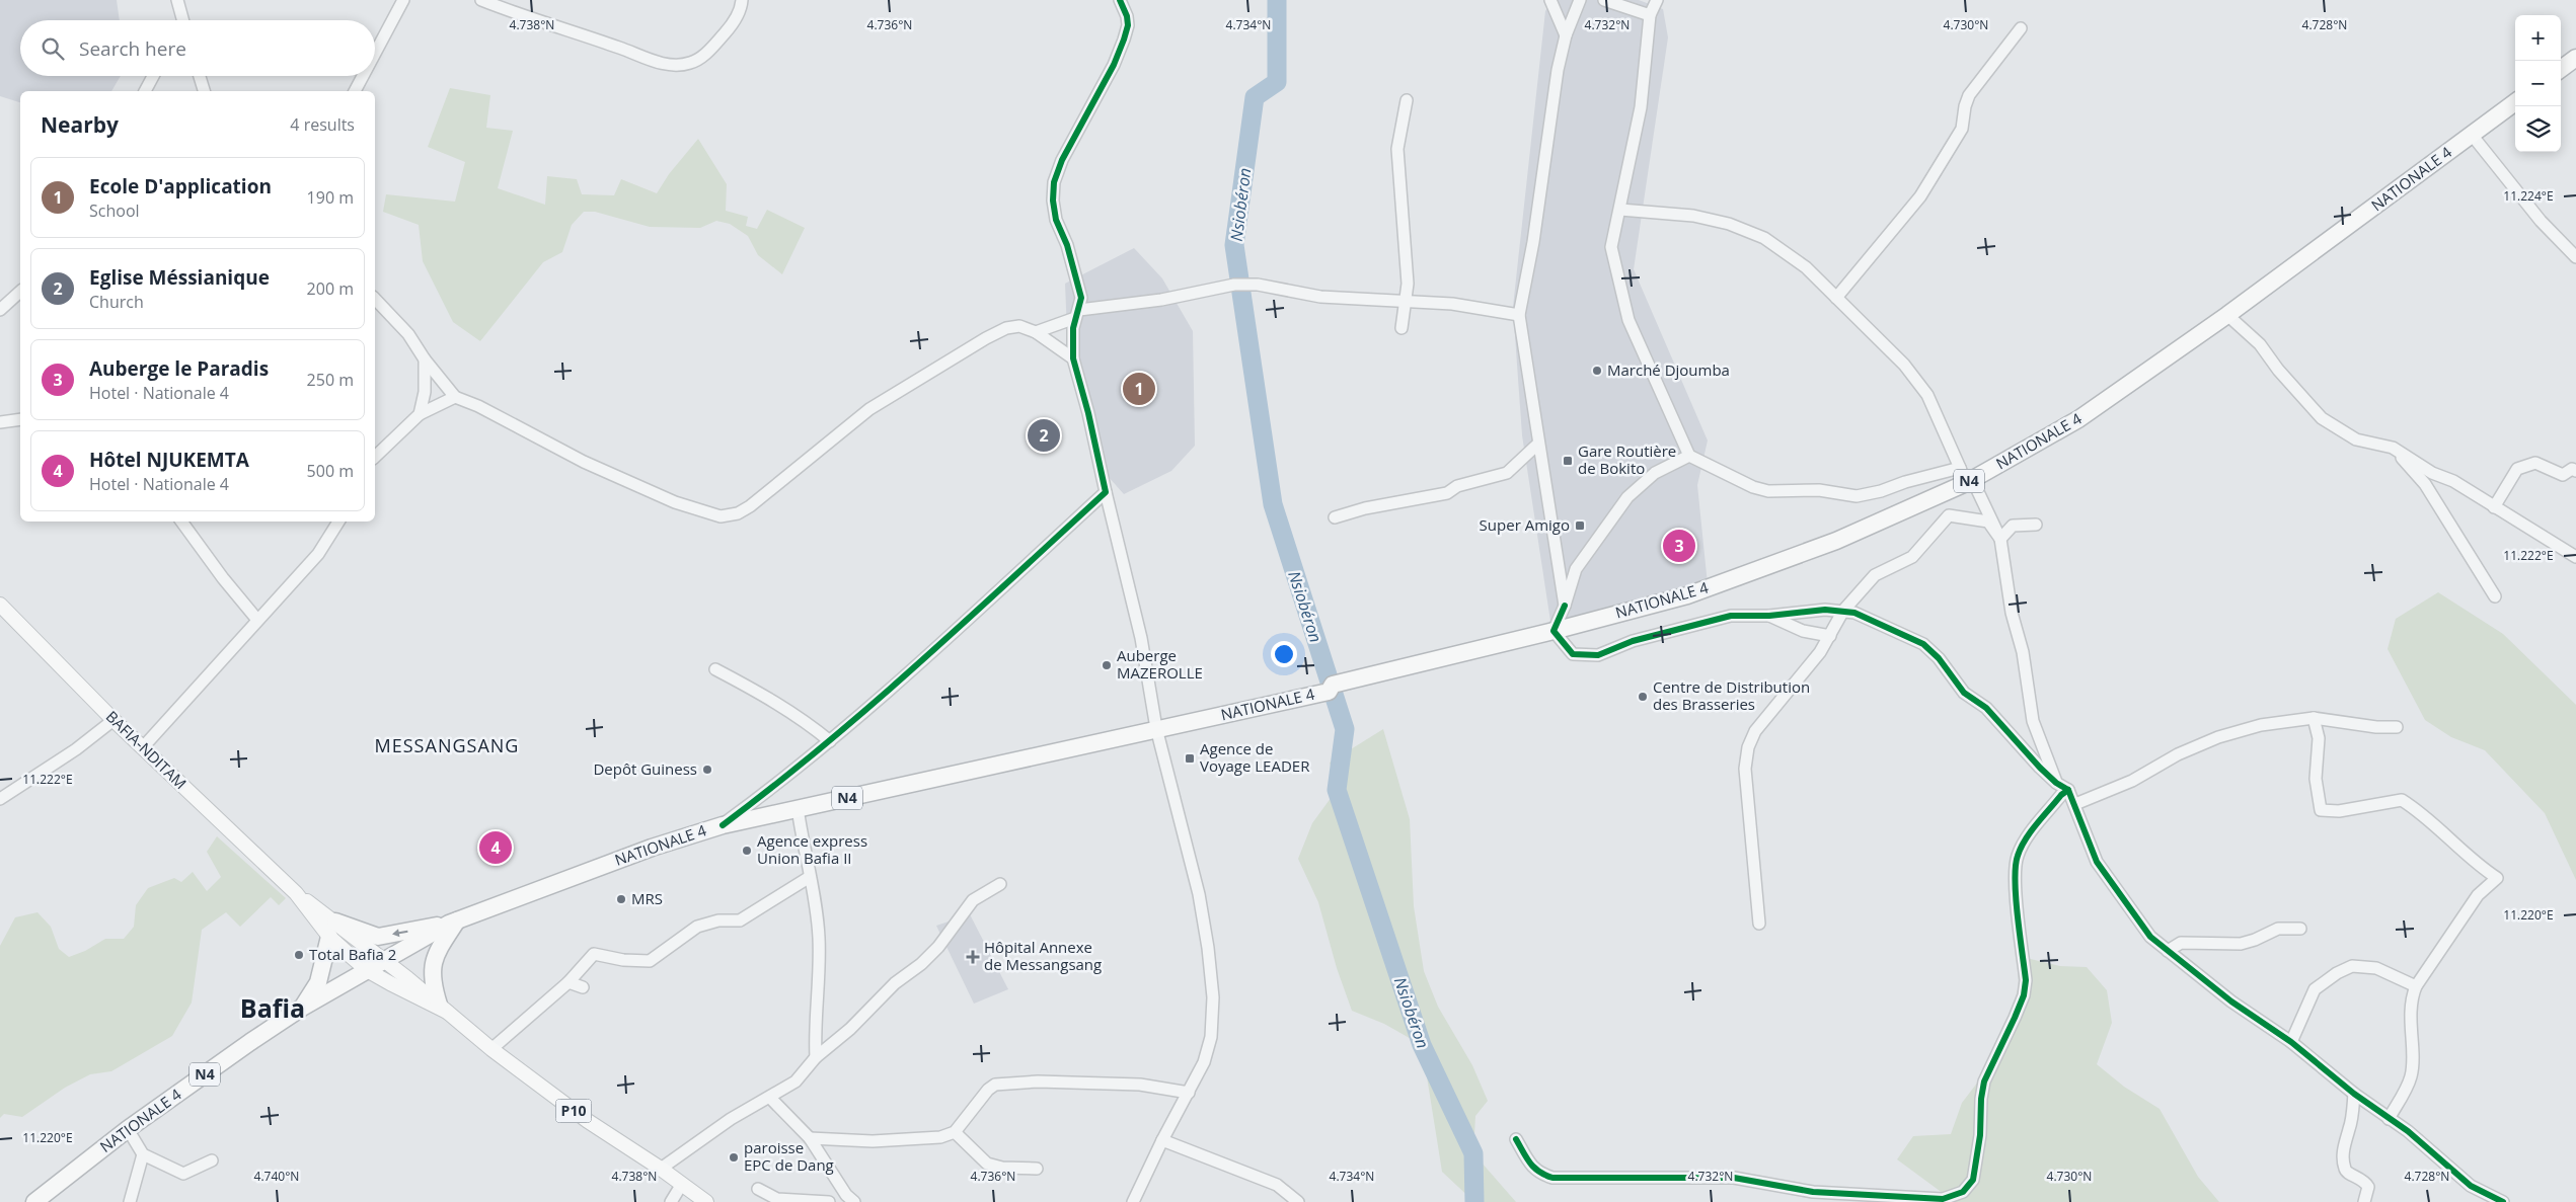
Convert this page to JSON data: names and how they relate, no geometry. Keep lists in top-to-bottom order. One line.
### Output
{"streets":{"highway":["NATIONALE 4","N4"],"main road":["BAFIA-NDITAM","P10"]},"crossings":[["NATIONALE 4","P10"]],"districts":["MESSANGSANG","Bafia"],"water":["Nsiobéron"],"places":{"other":["Marché Djoumba","Auberge MAZEROLLE","Centre de Distribution des Brasseries","Depôt Guiness","Agence express Union Bafia II","MRS","Total Bafia 2","paroisse EPC de Dang"],"transit":["Gare Routière de Bokito","Super Amigo","Agence de Voyage LEADER"],"health":["Hôpital Annexe de Messangsang"]},"page":{"map_buttons":["+","−"],"search":"Search here","heading":["Nearby","4 results"],"list":[{"mark":"1","name":"Ecole D'application","note":"School","value":"190 m"},{"mark":"2","name":"Eglise Méssianique","note":"Church","value":"200 m"},{"mark":"3","name":"Auberge le Paradis","note":"Hotel · Nationale 4","value":"250 m"},{"mark":"4","name":"Hôtel NJUKEMTA","note":"Hotel · Nationale 4","value":"500 m"}],"pins":["1","2","3","4"]},"coordinates":["4.738°N","4.736°N","4.734°N","4.732°N","4.730°N","4.728°N","11.224°E","11.222°E","11.220°E","4.740°N"]}
